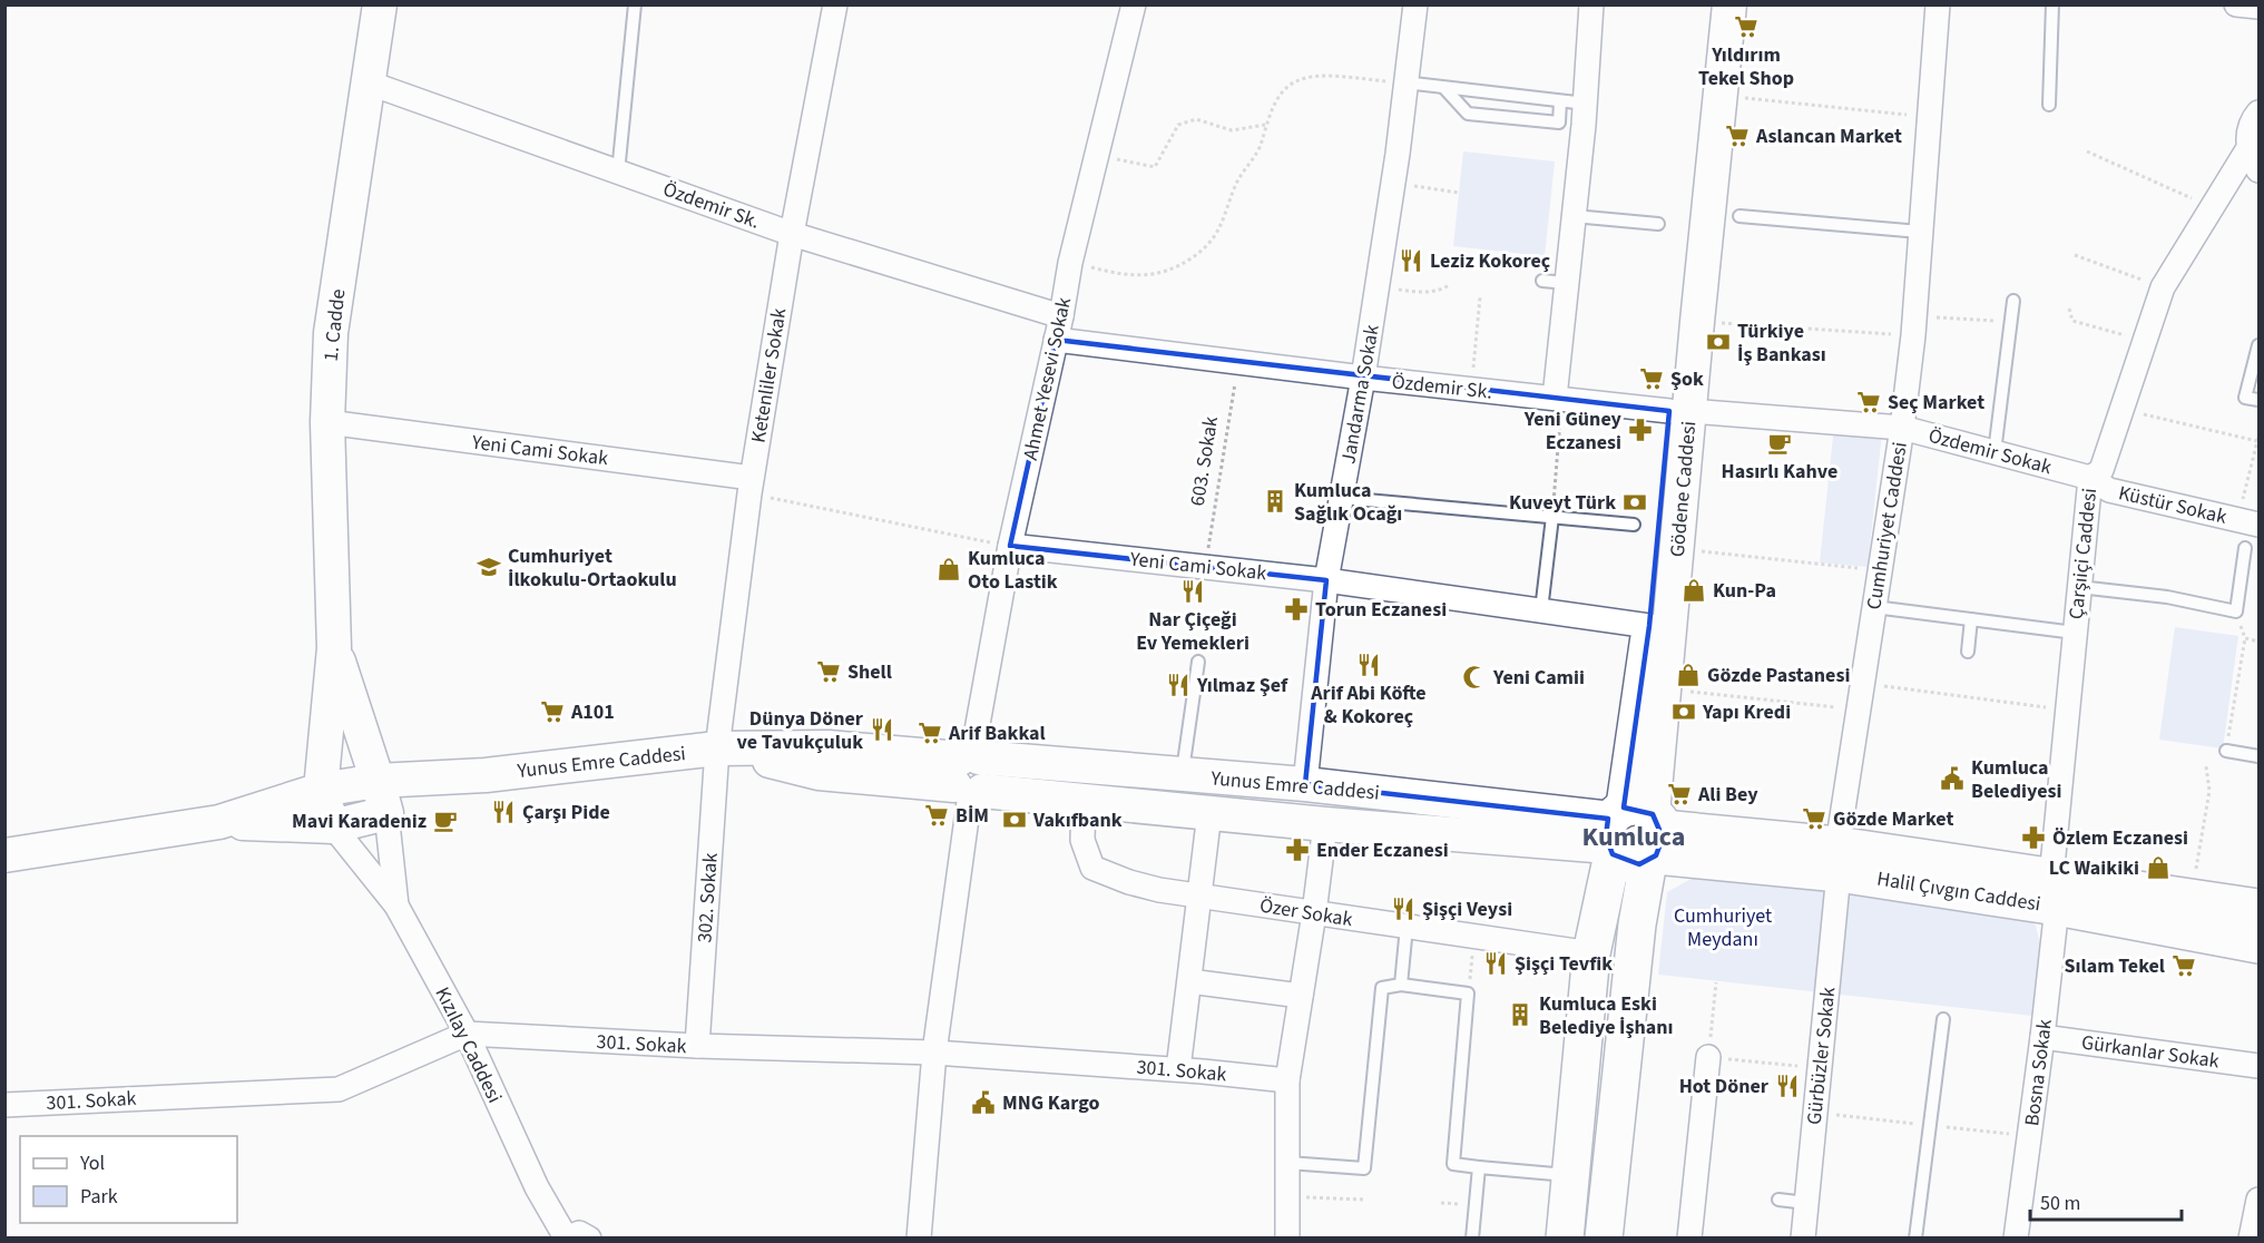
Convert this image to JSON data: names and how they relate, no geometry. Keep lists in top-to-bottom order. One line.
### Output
{"streets":{"highway":["Halil Çıvgın Caddesi"],"street":["Özdemir Sk.","1. Cadde","Ketenliler Sokak","Ahmet Yesevi Sokak","Jandarma Sokak","Yeni Cami Sokak","Özdemir Sokak","Gödene Caddesi","Küstür Sokak","Cumhuriyet Caddesi","Çarşıiçi Caddesi","Yunus Emre Caddesi","302. Sokak","Özer Sokak","301. Sokak","Kızılay Caddesi","Gürkanlar Sokak","Gürbüzler Sokak","Bosna Sokak"],"path":["603. Sokak"]},"crossings":[["Özdemir Sk.","1. Cadde"],["Özdemir Sk.","Ketenliler Sokak"],["Özdemir Sk.","Ahmet Yesevi Sokak"],["Özdemir Sk.","Jandarma Sokak"],["Özdemir Sk.","Özdemir Sokak"],["Özdemir Sk.","603. Sokak"],["Özdemir Sk.","Gödene Caddesi"],["1. Cadde","Yeni Cami Sokak"],["1. Cadde","Yunus Emre Caddesi"],["1. Cadde","Kızılay Caddesi"],["Ketenliler Sokak","Yeni Cami Sokak"],["Ketenliler Sokak","Yunus Emre Caddesi"],["Ketenliler Sokak","302. Sokak"],["Ahmet Yesevi Sokak","Yeni Cami Sokak"],["Ahmet Yesevi Sokak","Yunus Emre Caddesi"],["Ahmet Yesevi Sokak","301. Sokak"],["Jandarma Sokak","Yeni Cami Sokak"],["Jandarma Sokak","Yunus Emre Caddesi"],["Yeni Cami Sokak","603. Sokak"],["Yeni Cami Sokak","Gödene Caddesi"],["Özdemir Sokak","Gödene Caddesi"],["Özdemir Sokak","Küstür Sokak"],["Özdemir Sokak","Cumhuriyet Caddesi"],["Özdemir Sokak","Çarşıiçi Caddesi"],["Gödene Caddesi","Yunus Emre Caddesi"],["Gödene Caddesi","Halil Çıvgın Caddesi"],["Küstür Sokak","Çarşıiçi Caddesi"],["Cumhuriyet Caddesi","Halil Çıvgın Caddesi"],["Cumhuriyet Caddesi","Gürbüzler Sokak"],["Çarşıiçi Caddesi","Halil Çıvgın Caddesi"],["Çarşıiçi Caddesi","Bosna Sokak"],["Yunus Emre Caddesi","Halil Çıvgın Caddesi"],["Yunus Emre Caddesi","302. Sokak"],["Yunus Emre Caddesi","Özer Sokak"],["Yunus Emre Caddesi","Kızılay Caddesi"],["Halil Çıvgın Caddesi","Gürbüzler Sokak"],["Halil Çıvgın Caddesi","Bosna Sokak"],["302. Sokak","301. Sokak"],["301. Sokak","Kızılay Caddesi"],["Gürkanlar Sokak","Bosna Sokak"]],"districts":["Kumluca"],"parks":["Cumhuriyet Meydanı"],"places":{"supermarket":["Yıldırım Tekel Shop","Aslancan Market","Şok","Seç Market","Shell","A101","Arif Bakkal","Ali Bey","BİM","Gözde Market","Sılam Tekel"],"restaurant":["Leziz Kokoreç","Nar Çiçeği Ev Yemekleri","Arif Abi Köfte & Kokoreç","Yılmaz Şef","Dünya Döner ve Tavukçuluk","Çarşı Pide","Şişçi Veysi","Şişçi Tevfik","Hot Döner"],"bank":["Türkiye İş Bankası","Kuveyt Türk","Yapı Kredi","Vakıfbank"],"pharmacy":["Yeni Güney Eczanesi","Torun Eczanesi","Özlem Eczanesi","Ender Eczanesi"],"cafe":["Hasırlı Kahve","Mavi Karadeniz"],"building":["Kumluca Sağlık Ocağı","Kumluca Eski Belediye İşhanı"],"school or university":["Cumhuriyet İlkokulu-Ortaokulu"],"shop":["Kumluca Oto Lastik","Kun-Pa","Gözde Pastanesi","LC Waikiki"],"mosque":["Yeni Camii"],"public building":["Kumluca Belediyesi","MNG Kargo"]},"legend":["Yol","Park"],"scale_bar":"50 m"}
